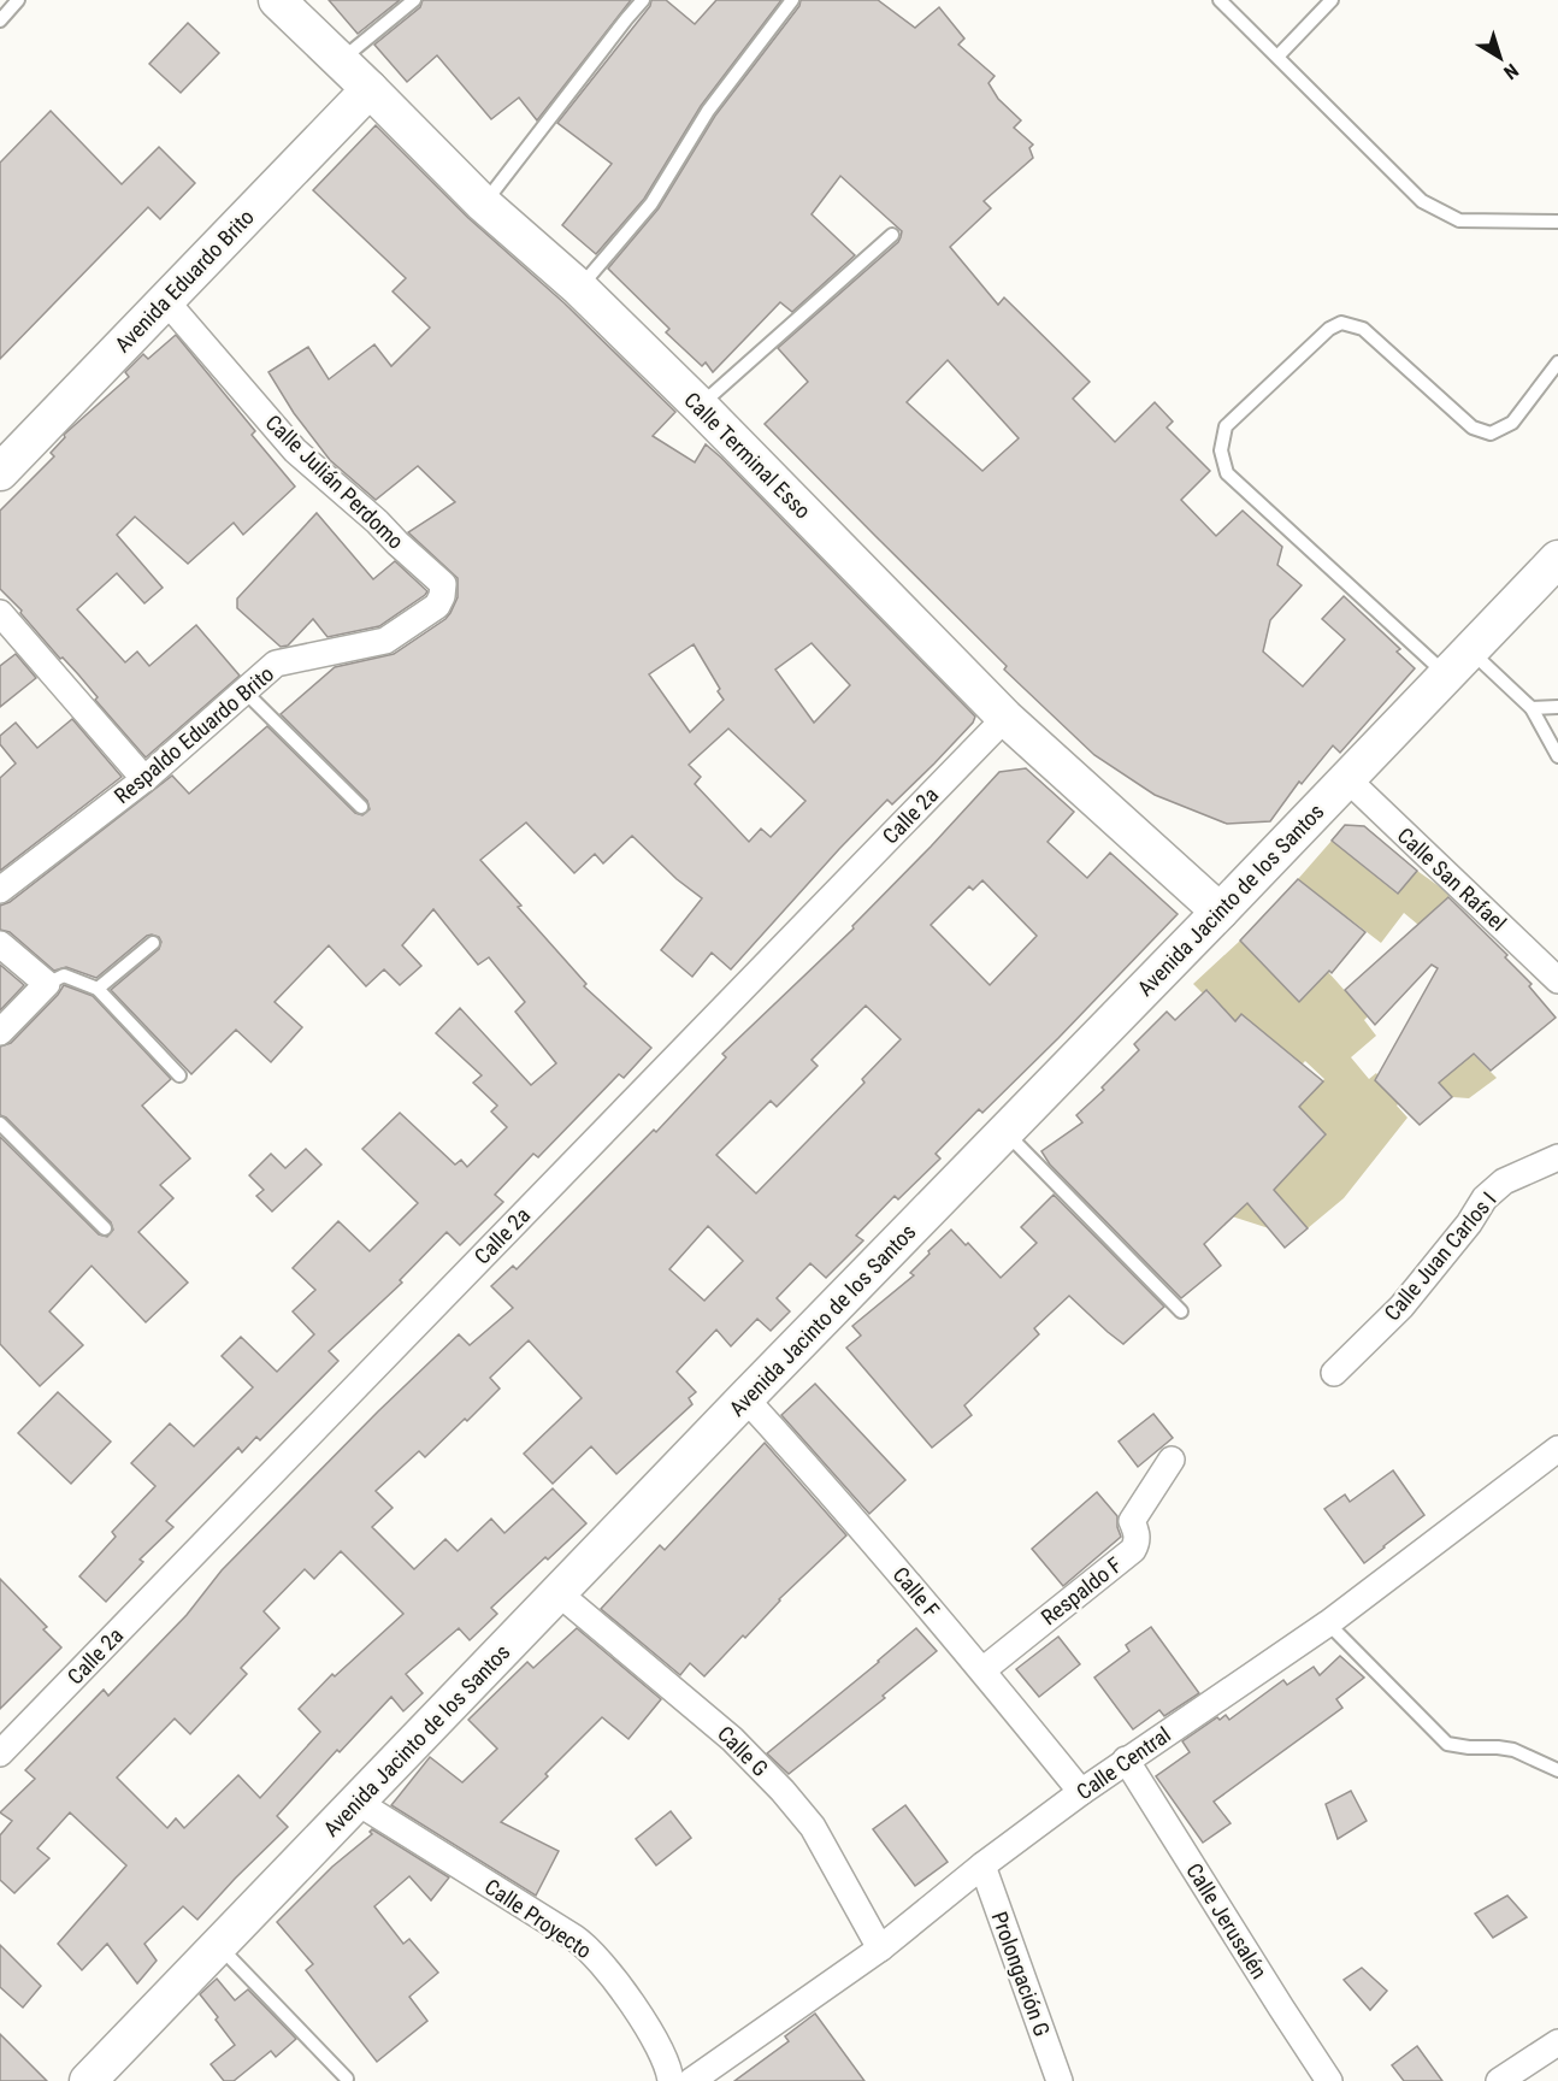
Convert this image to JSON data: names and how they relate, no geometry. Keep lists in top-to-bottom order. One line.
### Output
{"streets":{"main road":["Avenida Eduardo Brito","Calle Terminal Esso","Avenida Jacinto de los Santos"],"street":["Calle Julián Perdomo","Respaldo Eduardo Brito","Calle 2a","Calle San Rafael","Calle Juan Carlos I","Respaldo F","Calle F","Calle G","Calle Central","Calle Proyecto","Calle Jerusalén","Prolongación G"]},"crossings":[["Avenida Eduardo Brito","Calle Terminal Esso"],["Avenida Eduardo Brito","Calle Julián Perdomo"],["Calle Terminal Esso","Calle 2a"],["Calle Terminal Esso","Avenida Jacinto de los Santos"],["Calle Julián Perdomo","Respaldo Eduardo Brito"],["Calle San Rafael","Avenida Jacinto de los Santos"],["Avenida Jacinto de los Santos","Calle F"],["Avenida Jacinto de los Santos","Calle G"],["Avenida Jacinto de los Santos","Calle Proyecto"],["Respaldo F","Calle F"],["Calle F","Calle Central"],["Calle G","Calle Central"],["Calle Central","Calle Jerusalén"],["Calle Central","Prolongación G"]],"north":"bottom right"}
